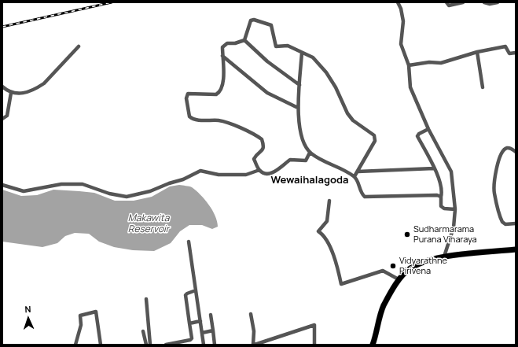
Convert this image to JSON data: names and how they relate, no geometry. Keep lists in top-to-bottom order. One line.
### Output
{"districts":["Wewaihalagoda"],"water":["Makawita Reservoir"],"places":["Sudharmarama Purana Viharaya","Vidyarathne Pirivena"],"north":"top"}
